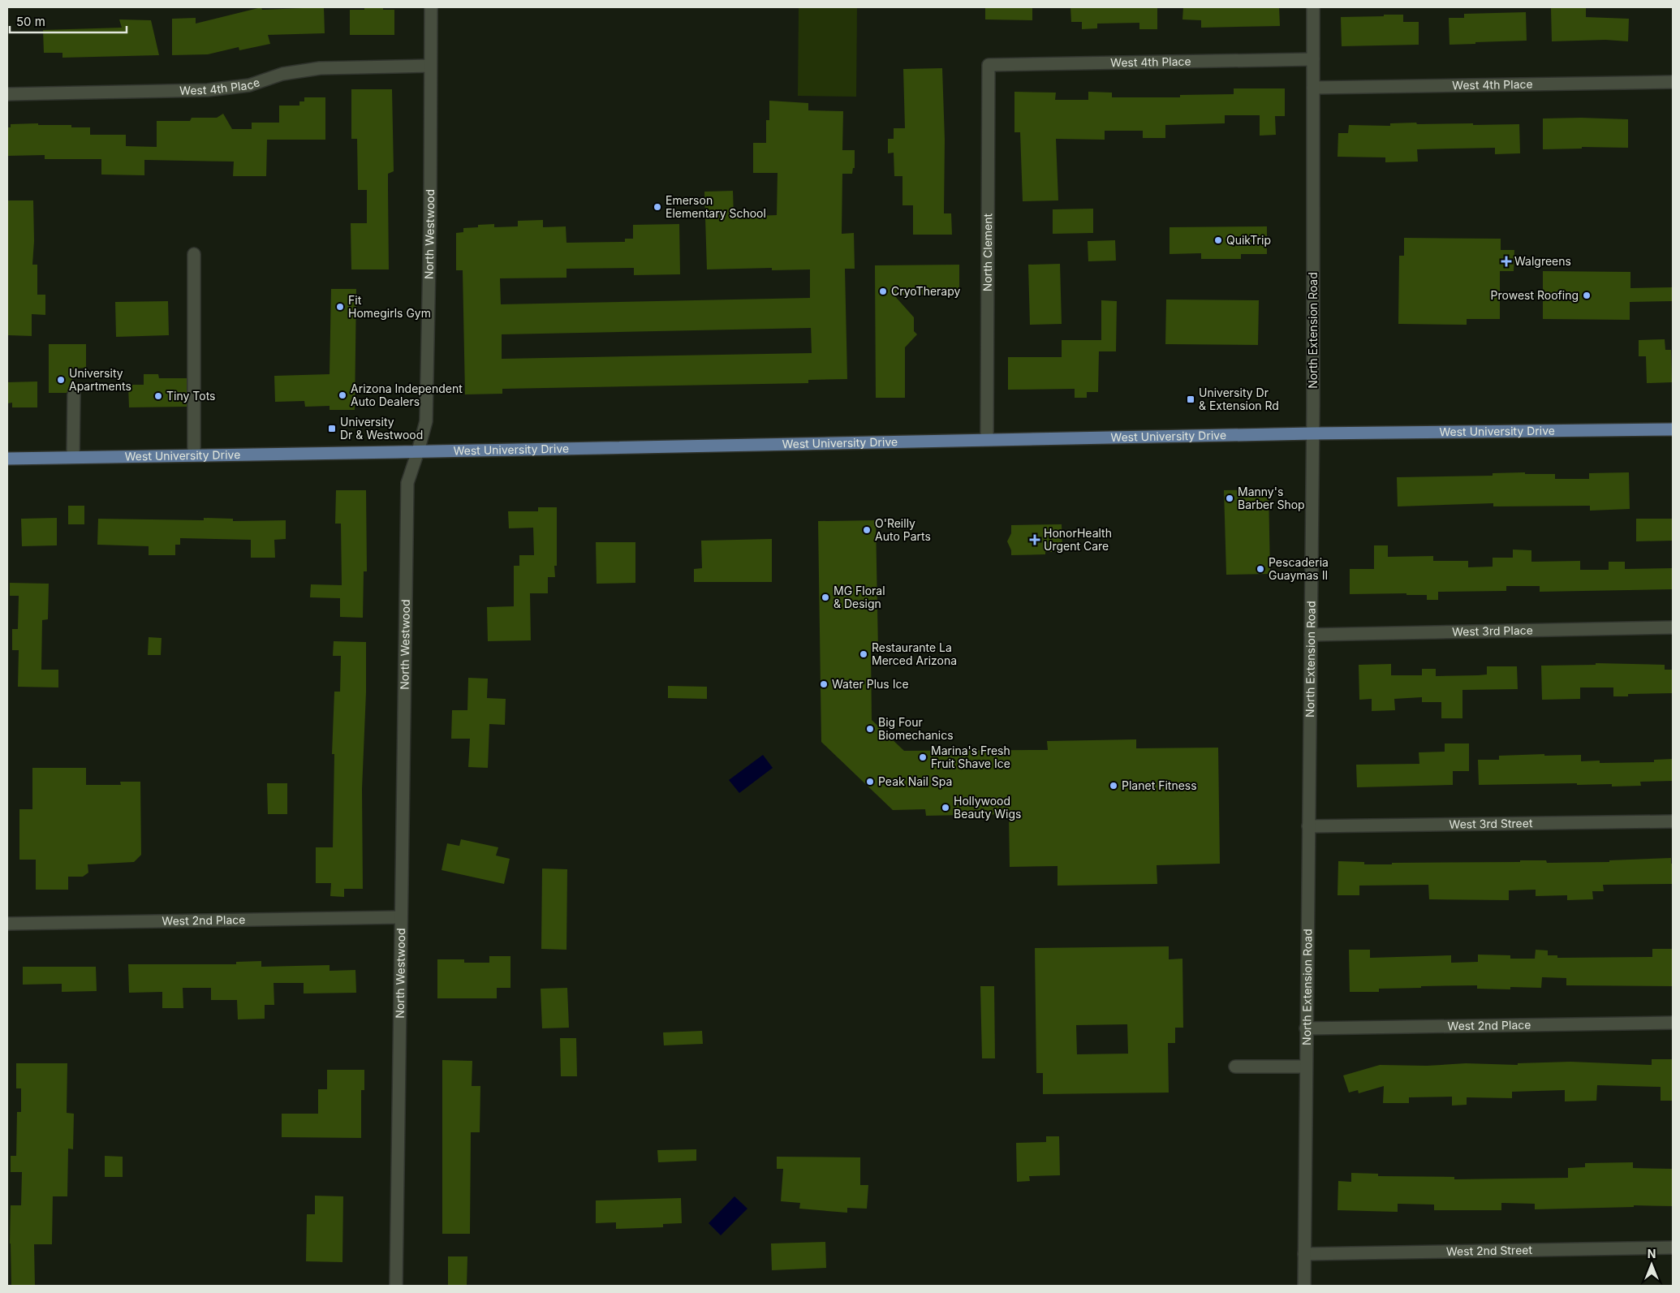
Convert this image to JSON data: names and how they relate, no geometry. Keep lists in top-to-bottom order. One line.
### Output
{"streets":{"main road":["West University Drive"],"street":["West 4th Place","North Westwood","North Clement","North Extension Road","West 3rd Place","West 3rd Street","West 2nd Place","West 2nd Street"]},"crossings":[["West 4th Place","North Westwood"],["West 4th Place","North Clement"],["West 4th Place","North Extension Road"],["North Westwood","West University Drive"],["North Westwood","West 2nd Place"],["North Clement","West University Drive"],["North Extension Road","West University Drive"],["North Extension Road","West 3rd Place"],["North Extension Road","West 3rd Street"],["North Extension Road","West 2nd Place"],["North Extension Road","West 2nd Street"]],"places":{"other":["Emerson Elementary School","QuikTrip","CryoTherapy","Prowest Roofing","Fit Homegirls Gym","University Apartments","Arizona Independent Auto Dealers","Tiny Tots","Manny's Barber Shop","O'Reilly Auto Parts","Pescaderia Guaymas II","MG Floral & Design","Restaurante La Merced Arizona","Water Plus Ice","Big Four Biomechanics","Marina's Fresh Fruit Shave Ice","Peak Nail Spa","Planet Fitness","Hollywood Beauty Wigs"],"health":["Walgreens","HonorHealth Urgent Care"],"transit":["University Dr & Extension Rd","University Dr & Westwood"]},"scale_bar":"50 m","north":"top"}
